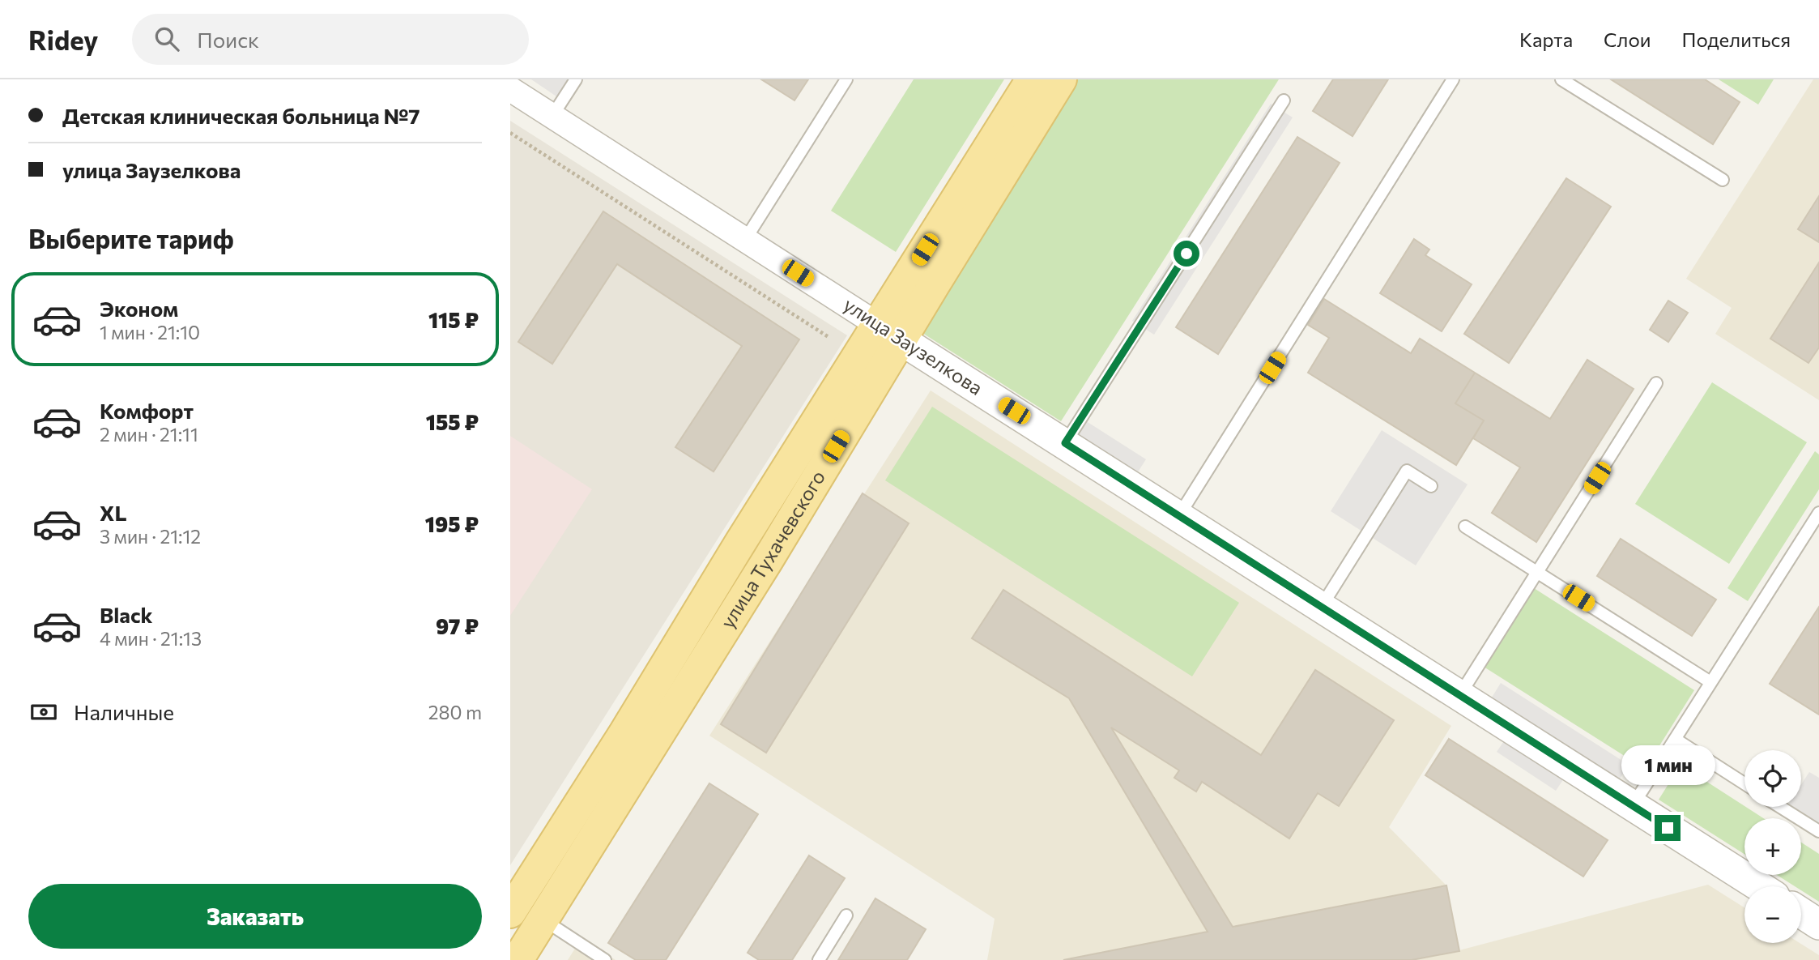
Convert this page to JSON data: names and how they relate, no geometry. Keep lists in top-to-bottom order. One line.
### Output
{"streets":{"main road":["улица Тухачевского"],"street":["улица Заузелкова"]},"crossings":[["улица Заузелкова","улица Тухачевского"]],"page":{"header":"Ridey","search":"Поиск","nav":["Карта","Слои","Поделиться"],"banner":["Детская клиническая больница №7","улица Заузелкова"],"heading":"Выберите тариф","list":[{"name":"Эконом","note":"1 мин · 21:10","value":"115 ₽"},{"name":"Комфорт","note":"2 мин · 21:11","value":"155 ₽"},{"name":"XL","note":"3 мин · 21:12","value":"195 ₽"},{"name":"Black","note":"4 мин · 21:13","value":"97 ₽"}],"pay":["Наличные","280 m"],"bubble":"1 мин","map_buttons":["+","−"],"buttons":"Заказать"}}
